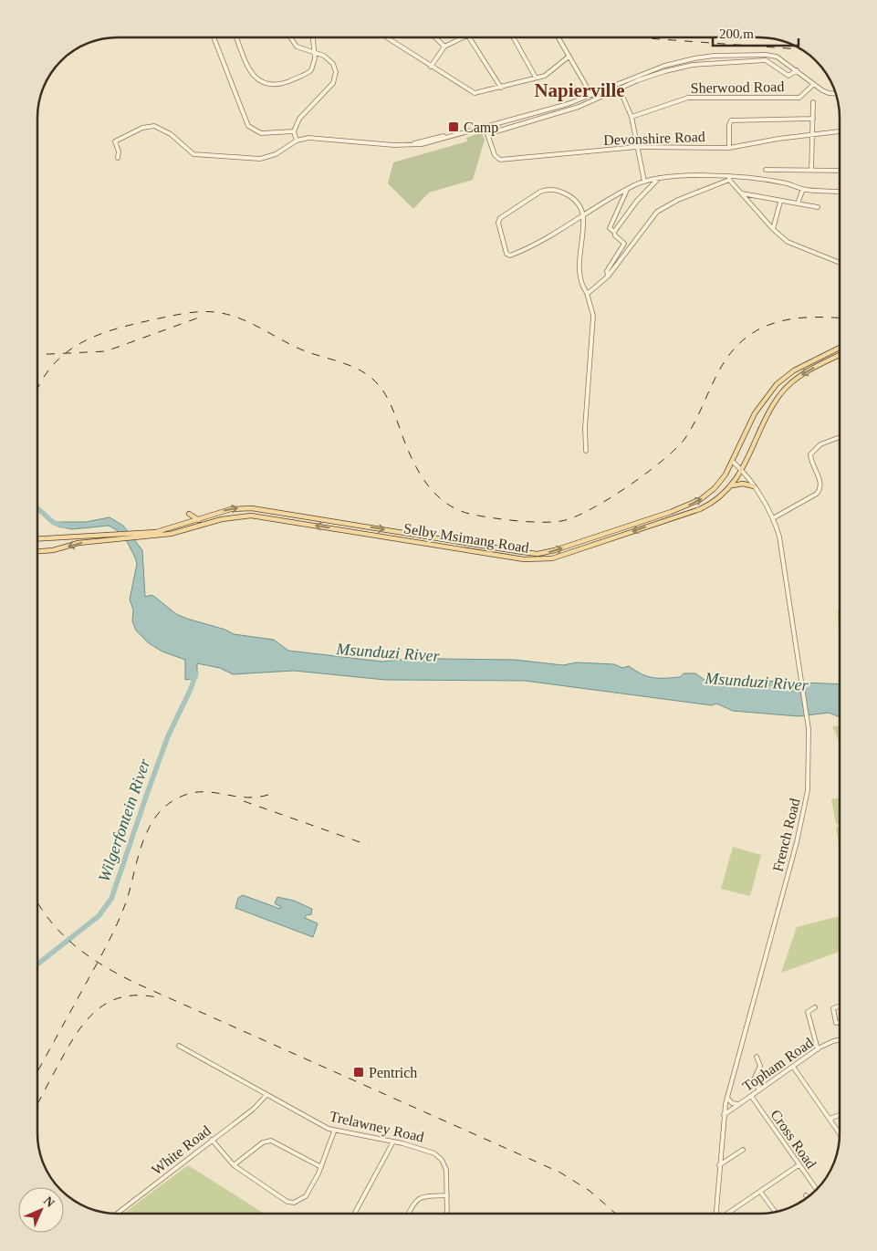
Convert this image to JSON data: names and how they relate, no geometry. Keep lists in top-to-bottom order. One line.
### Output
{"streets":{"main road":["Selby Msimang Road"],"street":["Sherwood Road","Devonshire Road","French Road","Topham Road","Trelawney Road","Cross Road","White Road"]},"crossings":[["Selby Msimang Road","French Road"],["French Road","Topham Road"],["Topham Road","Cross Road"],["Trelawney Road","White Road"]],"districts":["Napierville"],"water":["Msunduzi River","Wilgerfontein River"],"places":{"transit":["Camp","Pentrich"]},"scale_bar":"200 m","north":"top right"}
